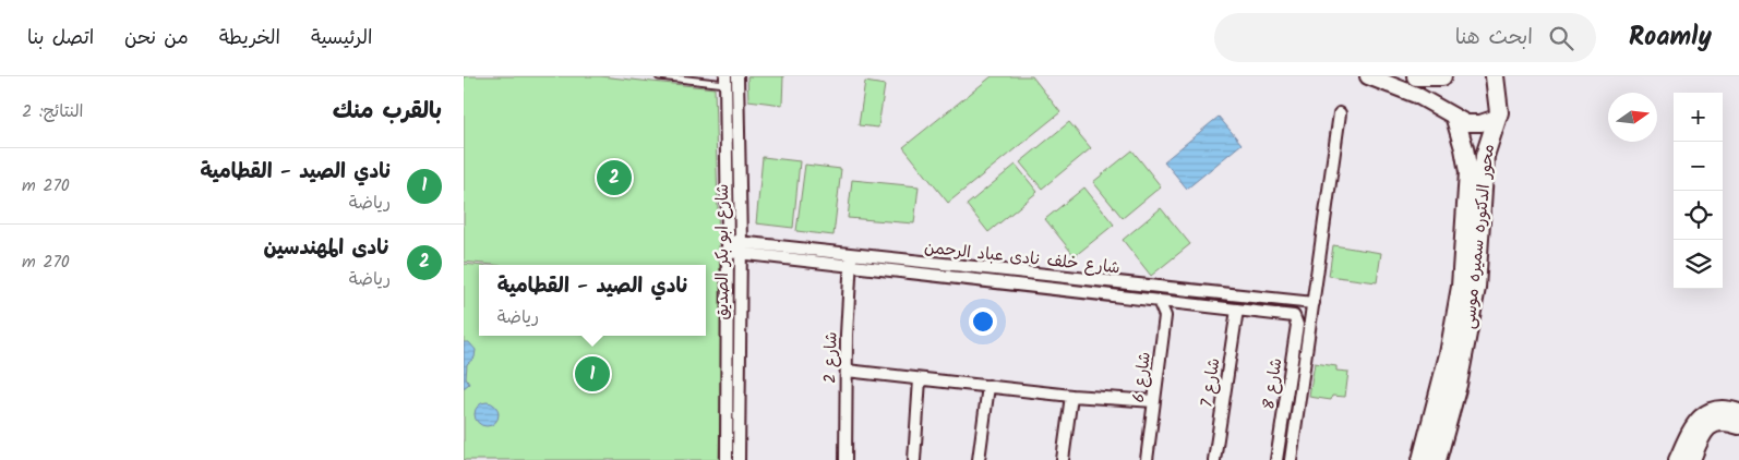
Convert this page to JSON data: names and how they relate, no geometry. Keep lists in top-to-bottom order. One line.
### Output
{"streets":{"main road":["محور الدكتوره سميره موسى"],"street":["شارع ابو بكر الصديق","شارع خلف نادى عباد الرحمن","شارع 2","شارع 6","شارع 7","شارع 8"]},"crossings":[["شارع ابو بكر الصديق","شارع خلف نادى عباد الرحمن"],["شارع خلف نادى عباد الرحمن","شارع 2"],["شارع خلف نادى عباد الرحمن","شارع 6"],["شارع خلف نادى عباد الرحمن","شارع 7"],["شارع خلف نادى عباد الرحمن","شارع 8"]],"north":"right","page":{"header":"Roamly","search":"ابحث هنا","nav":["الرئيسية","الخريطة","من نحن","اتصل بنا"],"heading":["بالقرب منك","النتائج: 2"],"map_buttons":["+","−"],"list":[{"mark":"1","name":"نادي الصيد - القطامية","note":"رياضة","value":"270 m"},{"mark":"2","name":"نادى المهندسين","note":"رياضة","value":"270 m"}],"pins":["2","1"],"popup":["نادي الصيد - القطامية","رياضة"]}}
